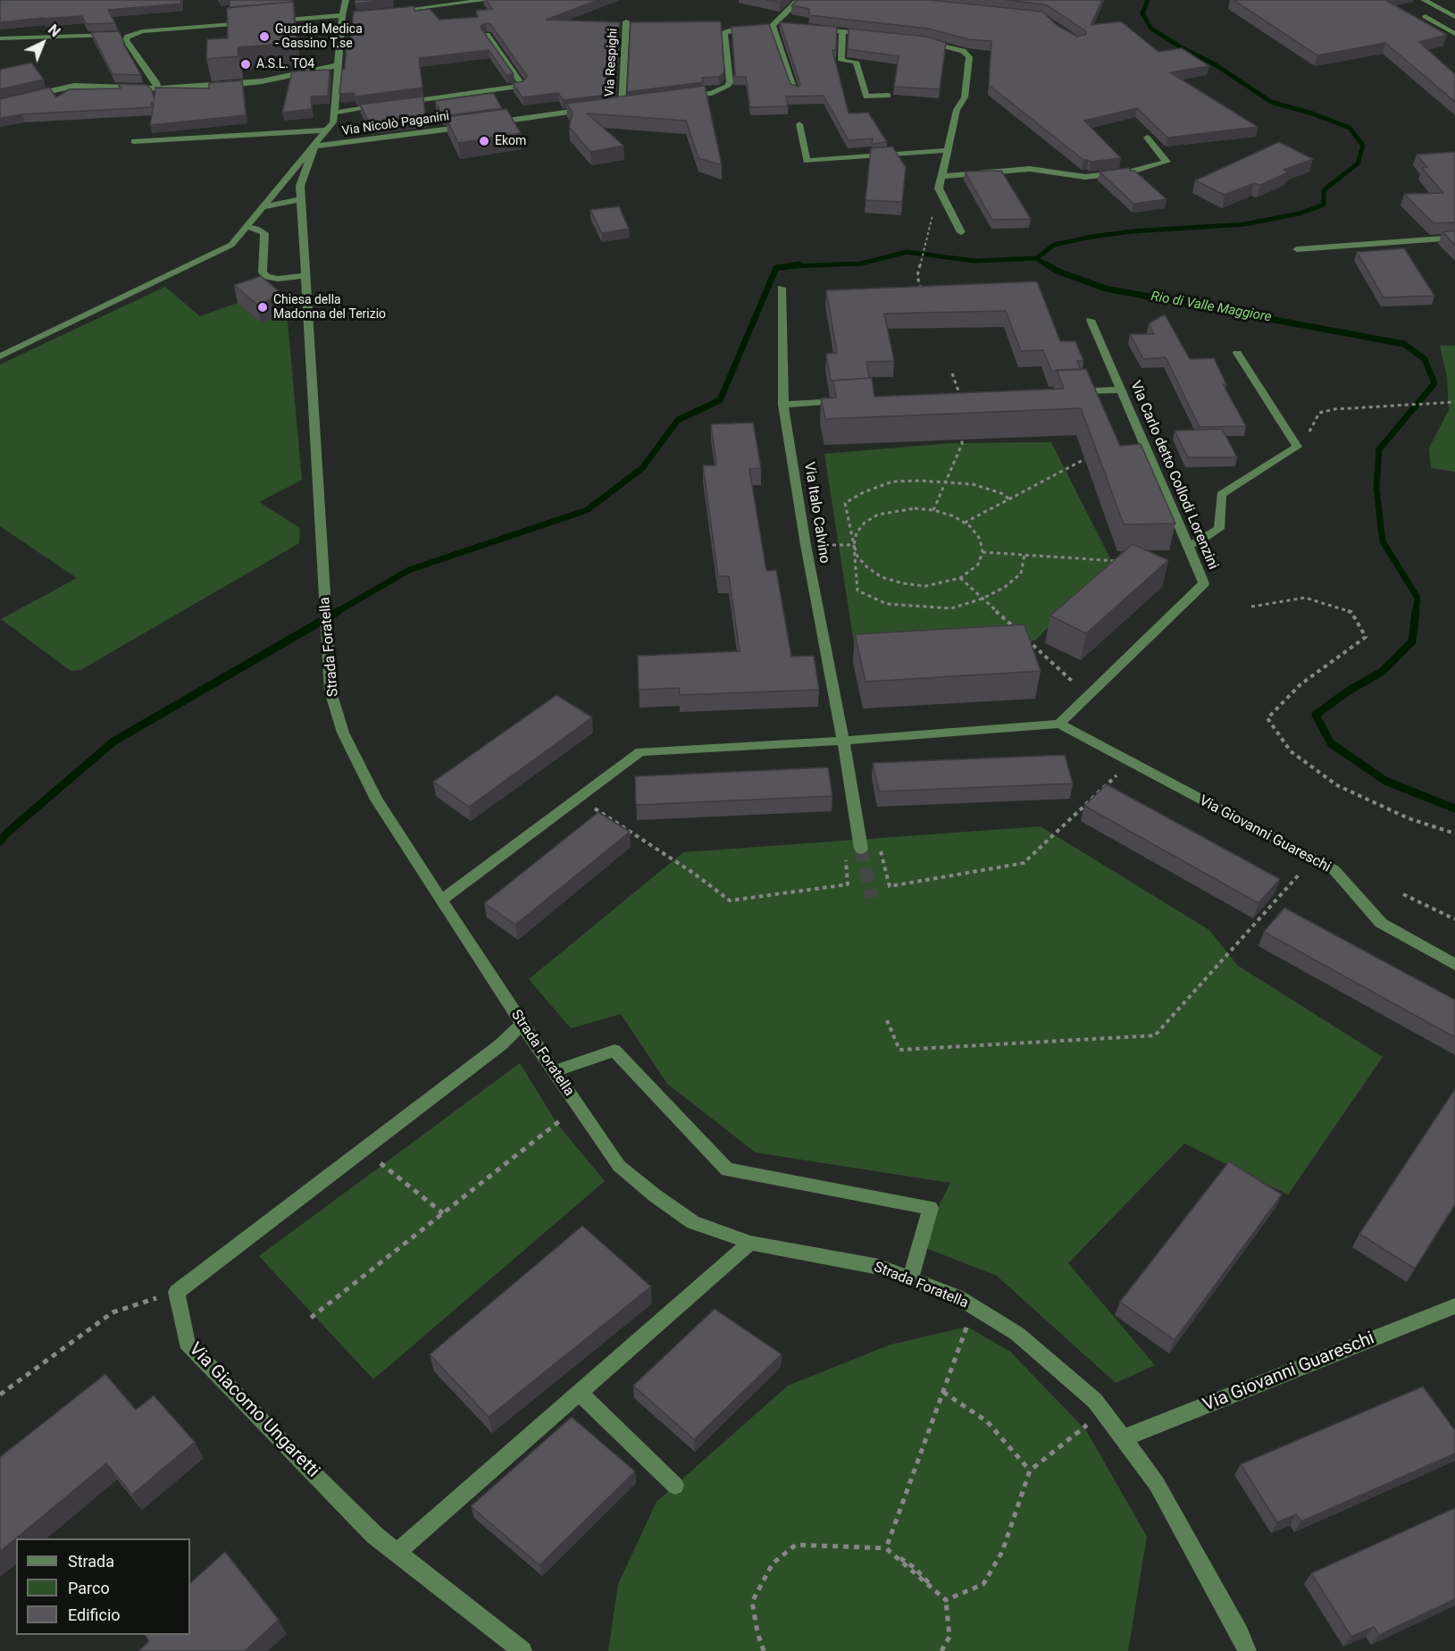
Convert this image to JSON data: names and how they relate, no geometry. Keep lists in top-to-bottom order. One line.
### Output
{"streets":{"street":["Via Respighi","Via Nicolò Paganini","Via Carlo detto Collodi Lorenzini","Via Italo Calvino","Strada Foratella","Via Giovanni Guareschi","Via Giacomo Ungaretti"]},"crossings":[["Via Nicolò Paganini","Strada Foratella"],["Via Carlo detto Collodi Lorenzini","Via Giovanni Guareschi"],["Strada Foratella","Via Giovanni Guareschi"]],"water":["Rio di Valle Maggiore"],"places":["Guardia Medica - Gassino T.se","A.S.L. TO4","Ekom","Chiesa della Madonna del Terizio"],"legend":["Strada","Parco","Edificio"],"north":"top right"}
